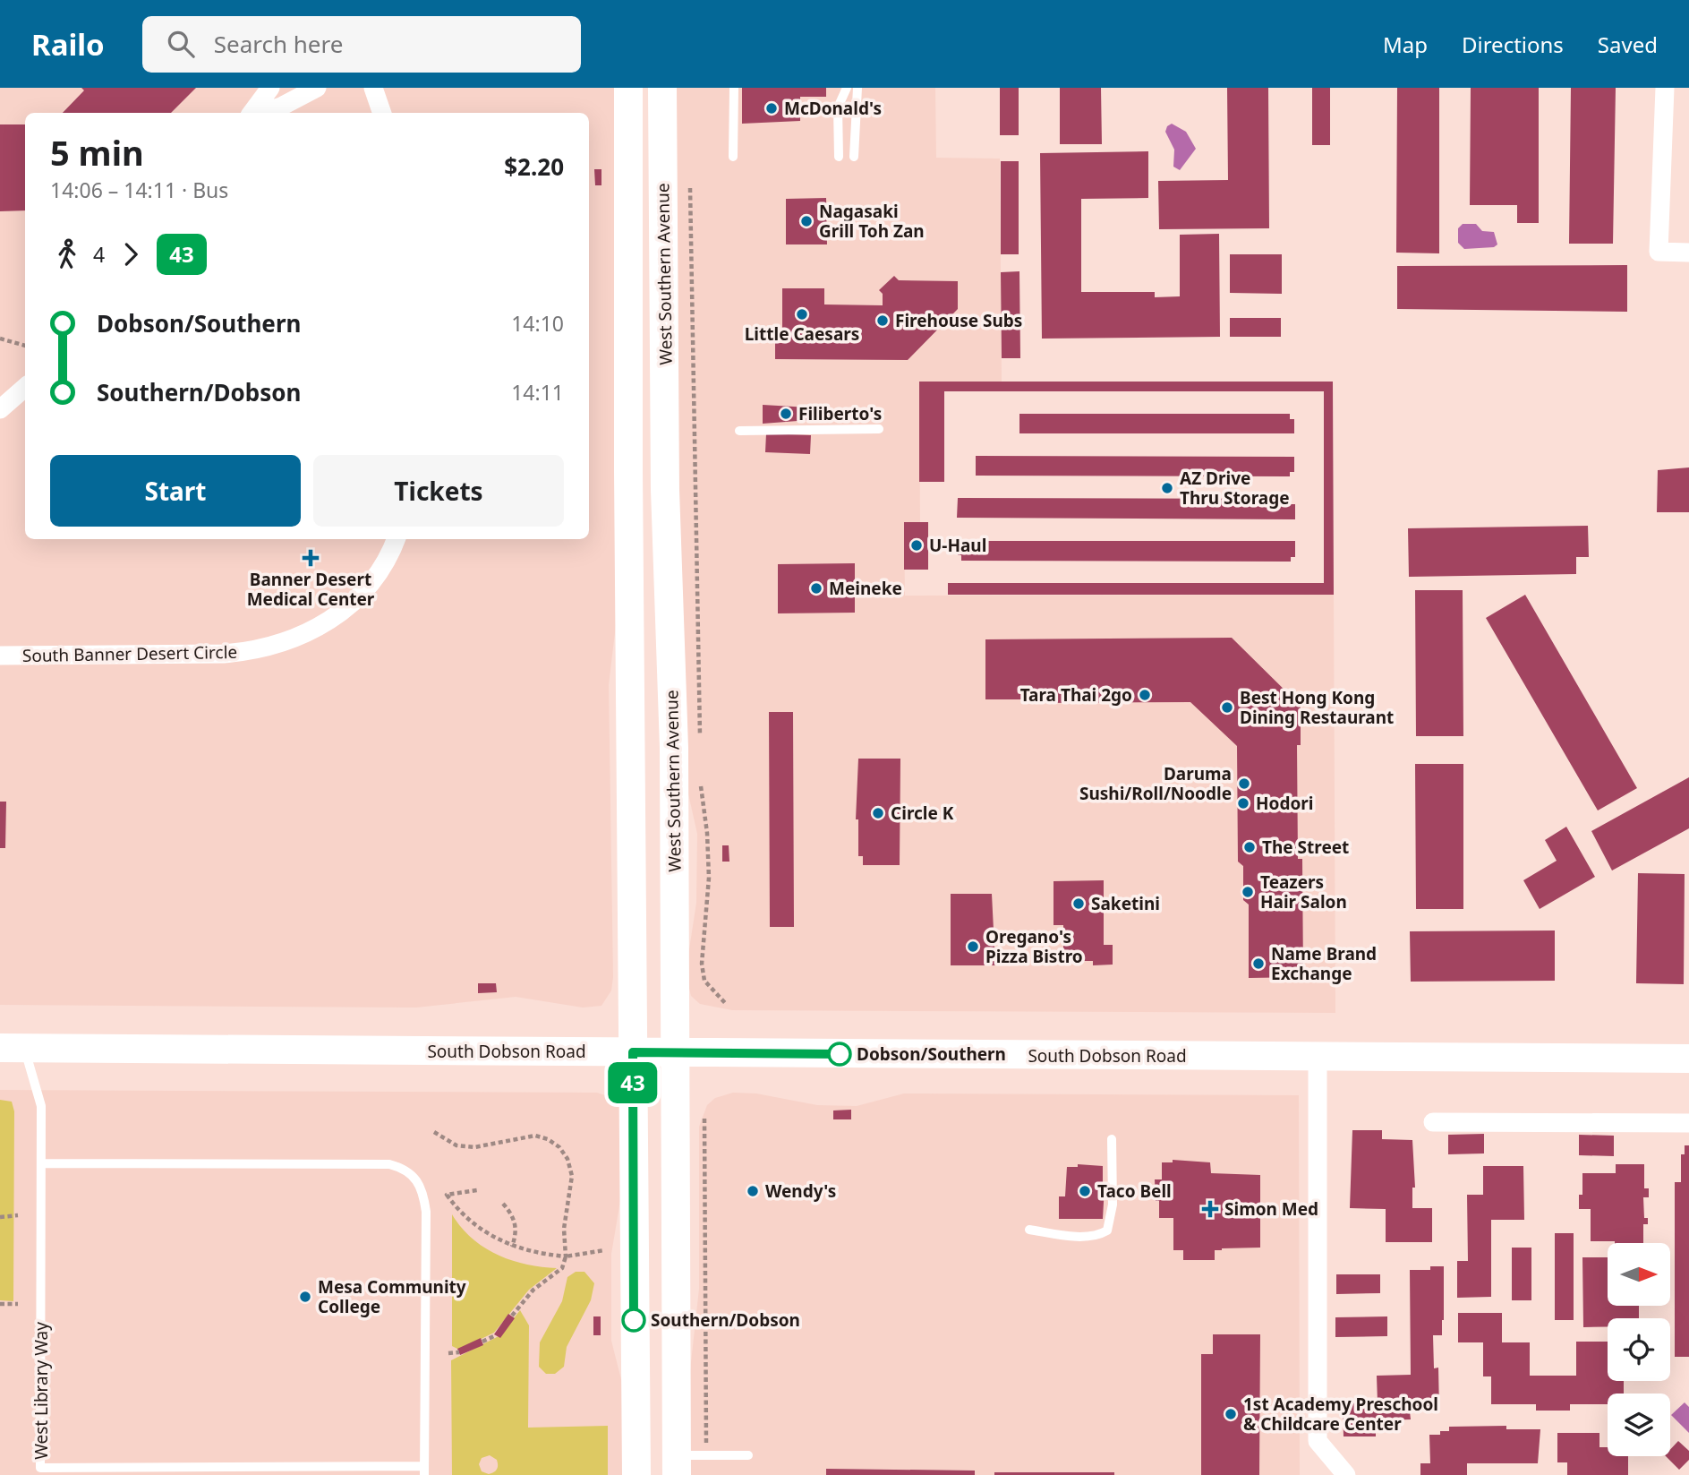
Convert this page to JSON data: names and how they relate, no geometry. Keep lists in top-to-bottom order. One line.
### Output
{"streets":{"main road":["West Southern Avenue","South Dobson Road"],"street":["South Banner Desert Circle"],"lane":["West Library Way"]},"crossings":[["West Southern Avenue","South Dobson Road"],["South Dobson Road","West Library Way"]],"places":{"other":["McDonald's","Nagasaki Grill Toh Zan","Little Caesars","Firehouse Subs","Filiberto's","AZ Drive Thru Storage","U-Haul","Meineke","Tara Thai 2go","Best Hong Kong Dining Restaurant","Daruma Sushi/Roll/Noodle","Hodori","Circle K","The Street","Teazers Hair Salon","Saketini","Oregano's Pizza Bistro","Name Brand Exchange","Dobson/Southern","Wendy's","Taco Bell","Mesa Community College","Southern/Dobson","1st Academy Preschool & Childcare Center"],"health":["Banner Desert Medical Center","Simon Med"]},"lines":["bus line 43"],"north":"right","page":{"header":"Railo","search":"Search here","nav":["Map","Directions","Saved"],"on_map":"43","heading":["5 min","14:06 – 14:11 · Bus","$2.20"],"legs":["4","43"],"list":[{"name":"Dobson/Southern","value":"14:10"},{"name":"Southern/Dobson","value":"14:11"}],"buttons":["Start","Tickets"]}}
